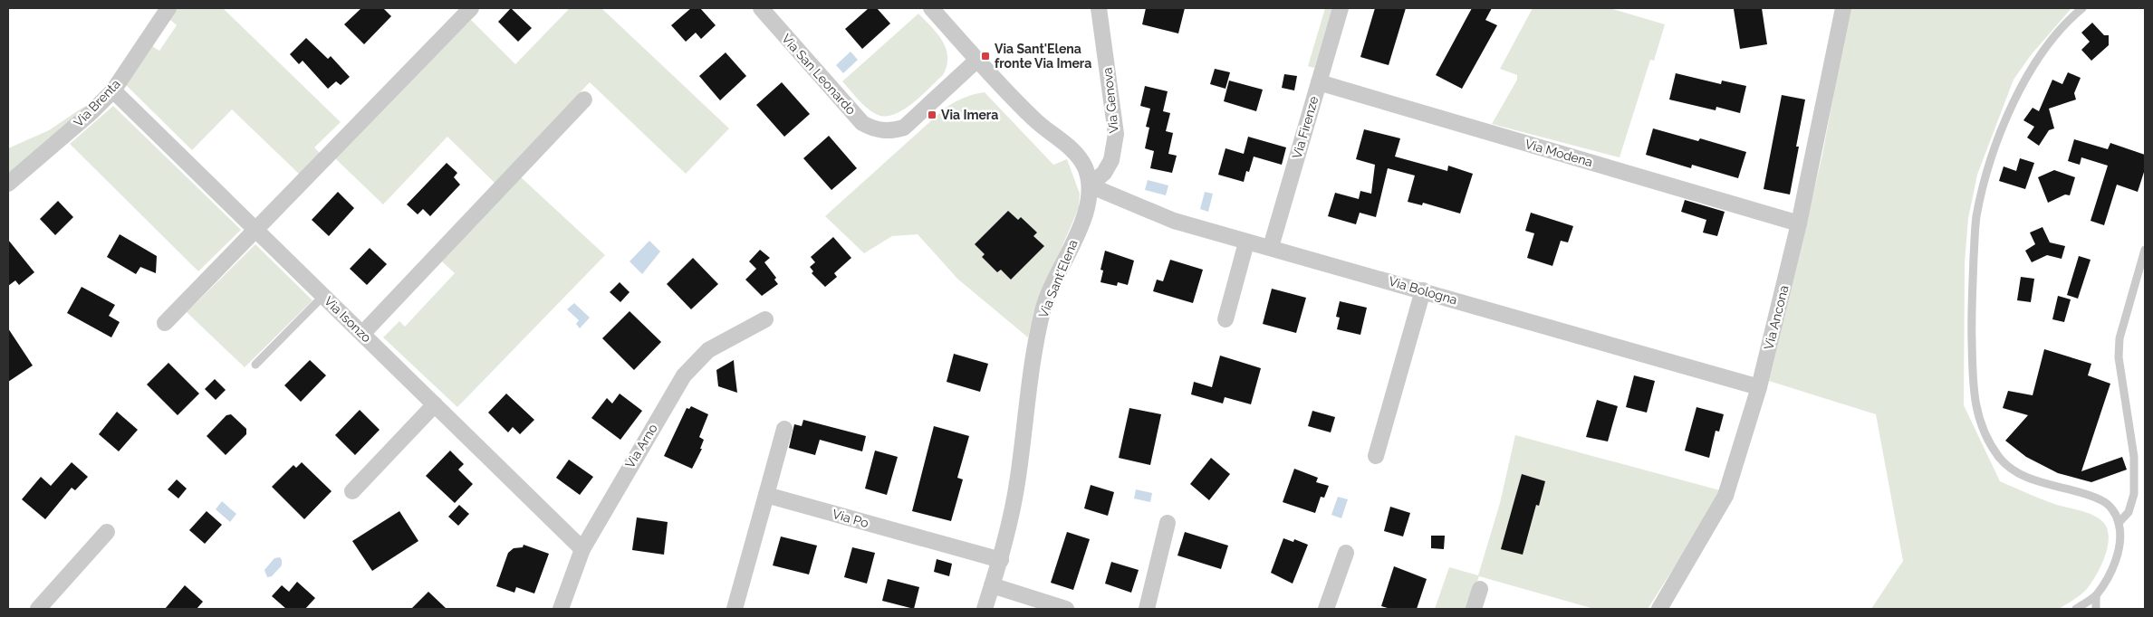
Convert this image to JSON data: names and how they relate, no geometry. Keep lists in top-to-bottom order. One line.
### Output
{"streets":{"street":["Via San Leonardo","Via Genova","Via Brenta","Via Firenze","Via Modena","Via Sant'Elena","Via Bologna","Via Ancona","Via Isonzo","Via Arno","Via Po"]},"crossings":[["Via San Leonardo","Via Sant'Elena"],["Via Genova","Via Sant'Elena"],["Via Genova","Via Bologna"],["Via Brenta","Via Isonzo"],["Via Firenze","Via Modena"],["Via Firenze","Via Bologna"],["Via Modena","Via Ancona"],["Via Sant'Elena","Via Bologna"],["Via Sant'Elena","Via Po"],["Via Bologna","Via Ancona"],["Via Isonzo","Via Arno"]],"places":{"transit":["Via Sant'Elena fronte Via Imera","Via Imera"]}}
